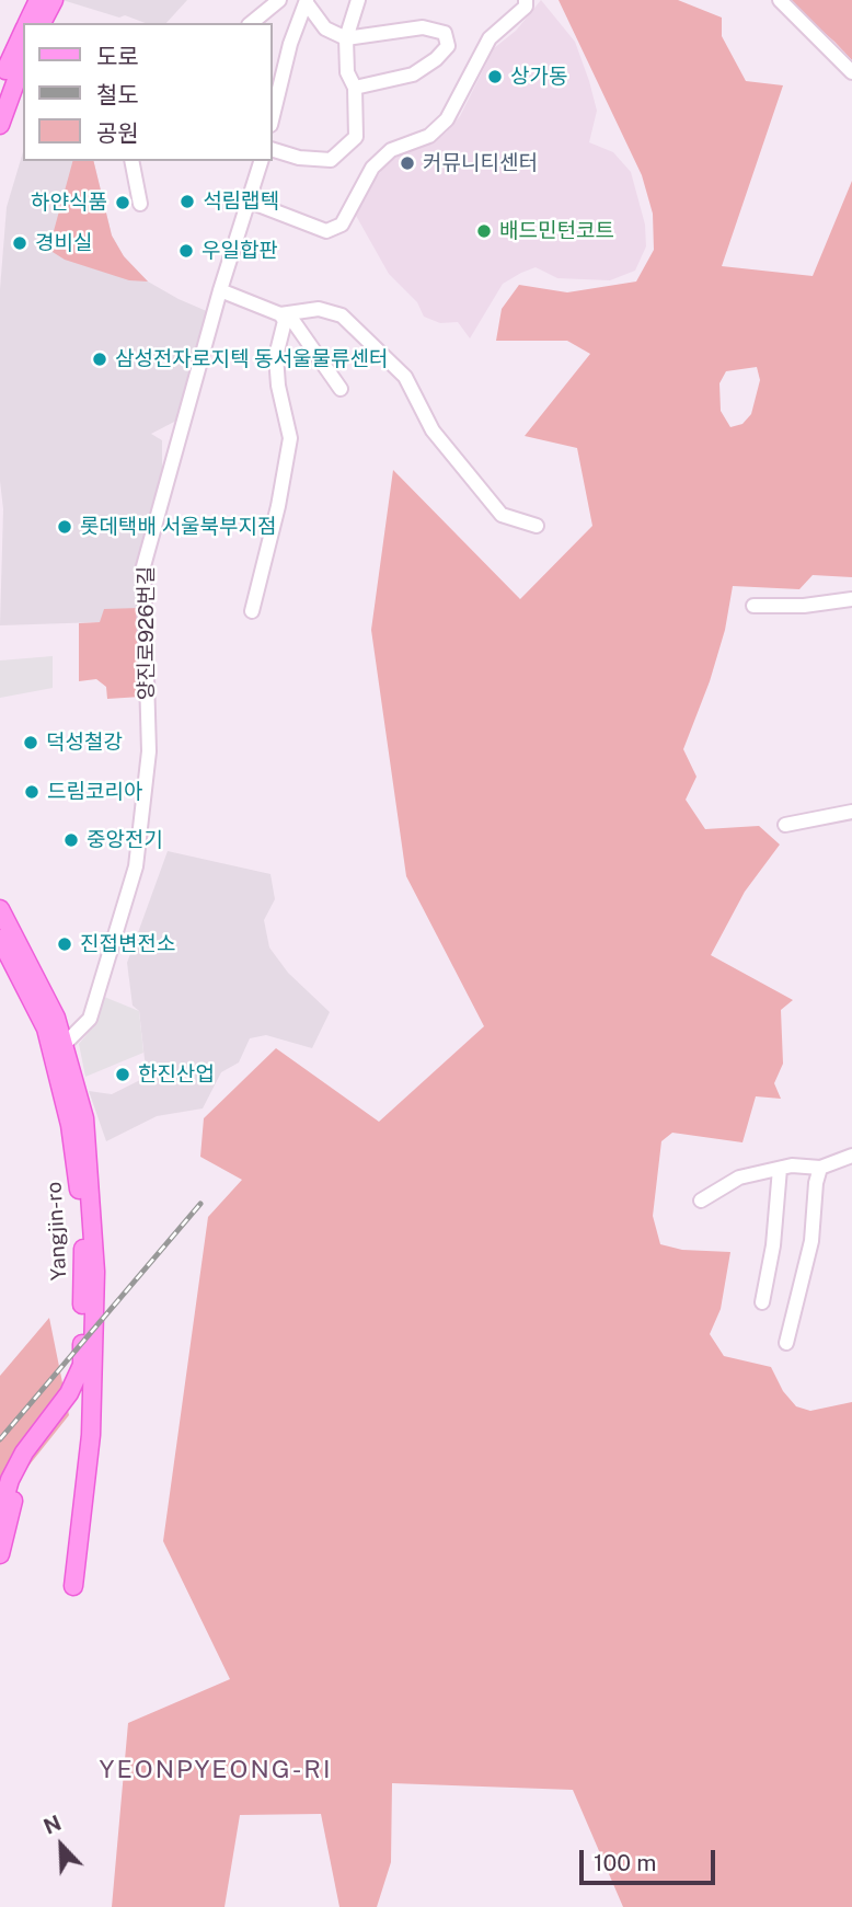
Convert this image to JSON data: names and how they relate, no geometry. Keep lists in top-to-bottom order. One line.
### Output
{"streets":{"main road":["Yangjin-ro"],"street":["양진로926번길"]},"crossings":[["양진로926번길","Yangjin-ro"]],"districts":["YEONPYEONG-RI"],"places":["상가동","커뮤니티센터","석림랩텍","하얀식품","배드민턴코트","경비실","우일합판","삼성전자로지텍 동서울물류센터","롯데택배 서울북부지점","덕성철강","드림코리아","중앙전기","진접변전소","한진산업"],"legend":["도로","철도","공원"],"scale_bar":"100 m","north":"top left"}
